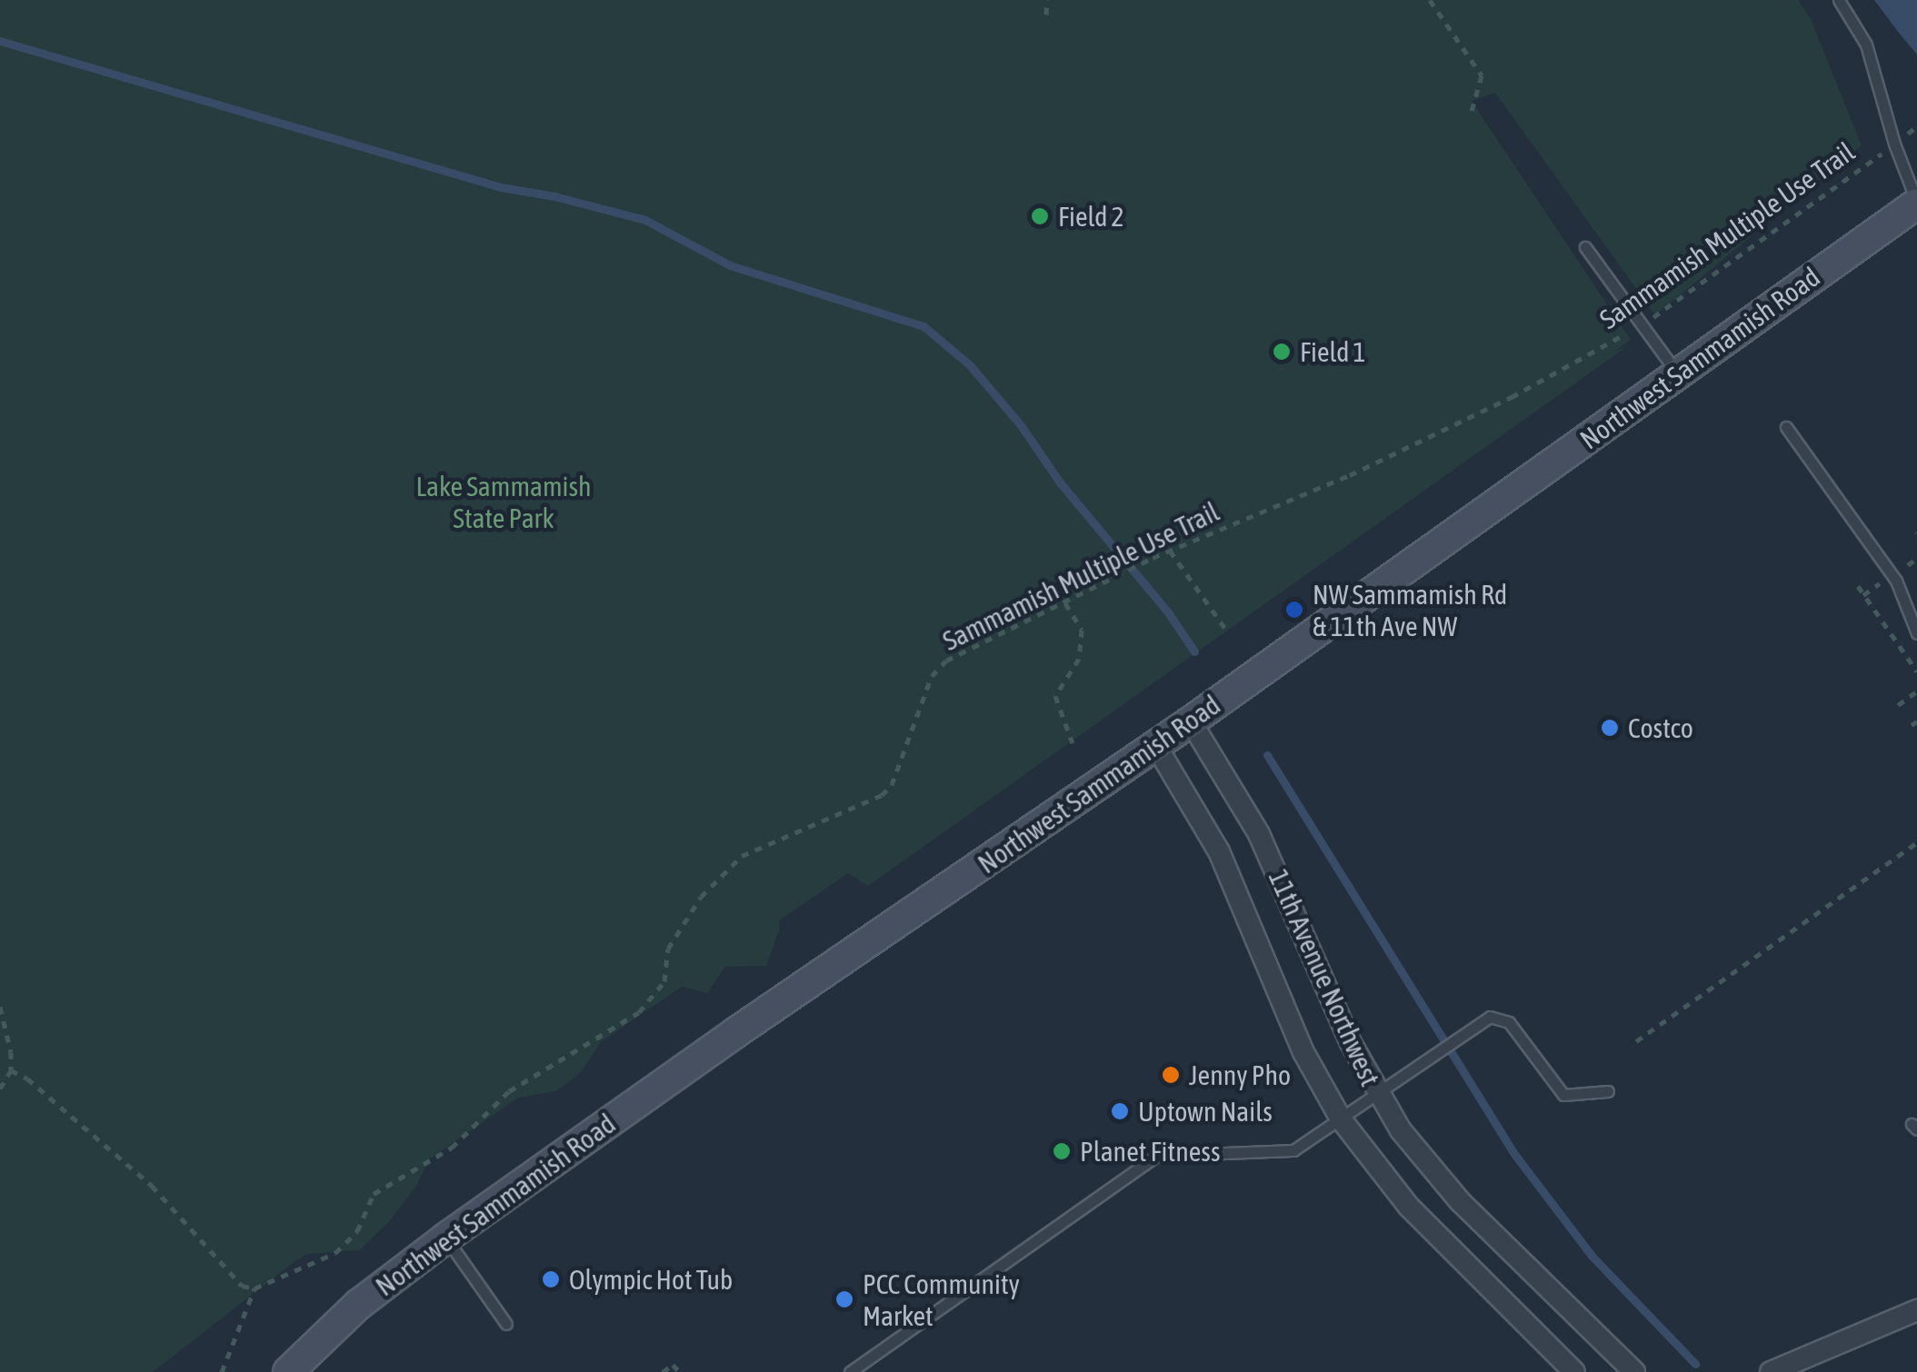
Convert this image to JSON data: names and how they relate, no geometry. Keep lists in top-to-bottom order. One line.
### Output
{"streets":{"main road":["Northwest Sammamish Road"],"street":["11th Avenue Northwest"],"path":["Sammamish Multiple Use Trail"]},"crossings":[["Northwest Sammamish Road","11th Avenue Northwest"]],"parks":["Lake Sammamish State Park"],"places":["Field 2","Field 1","NW Sammamish Rd & 11th Ave NW","Costco","Jenny Pho","Uptown Nails","Planet Fitness","Olympic Hot Tub","PCC Community Market"]}
